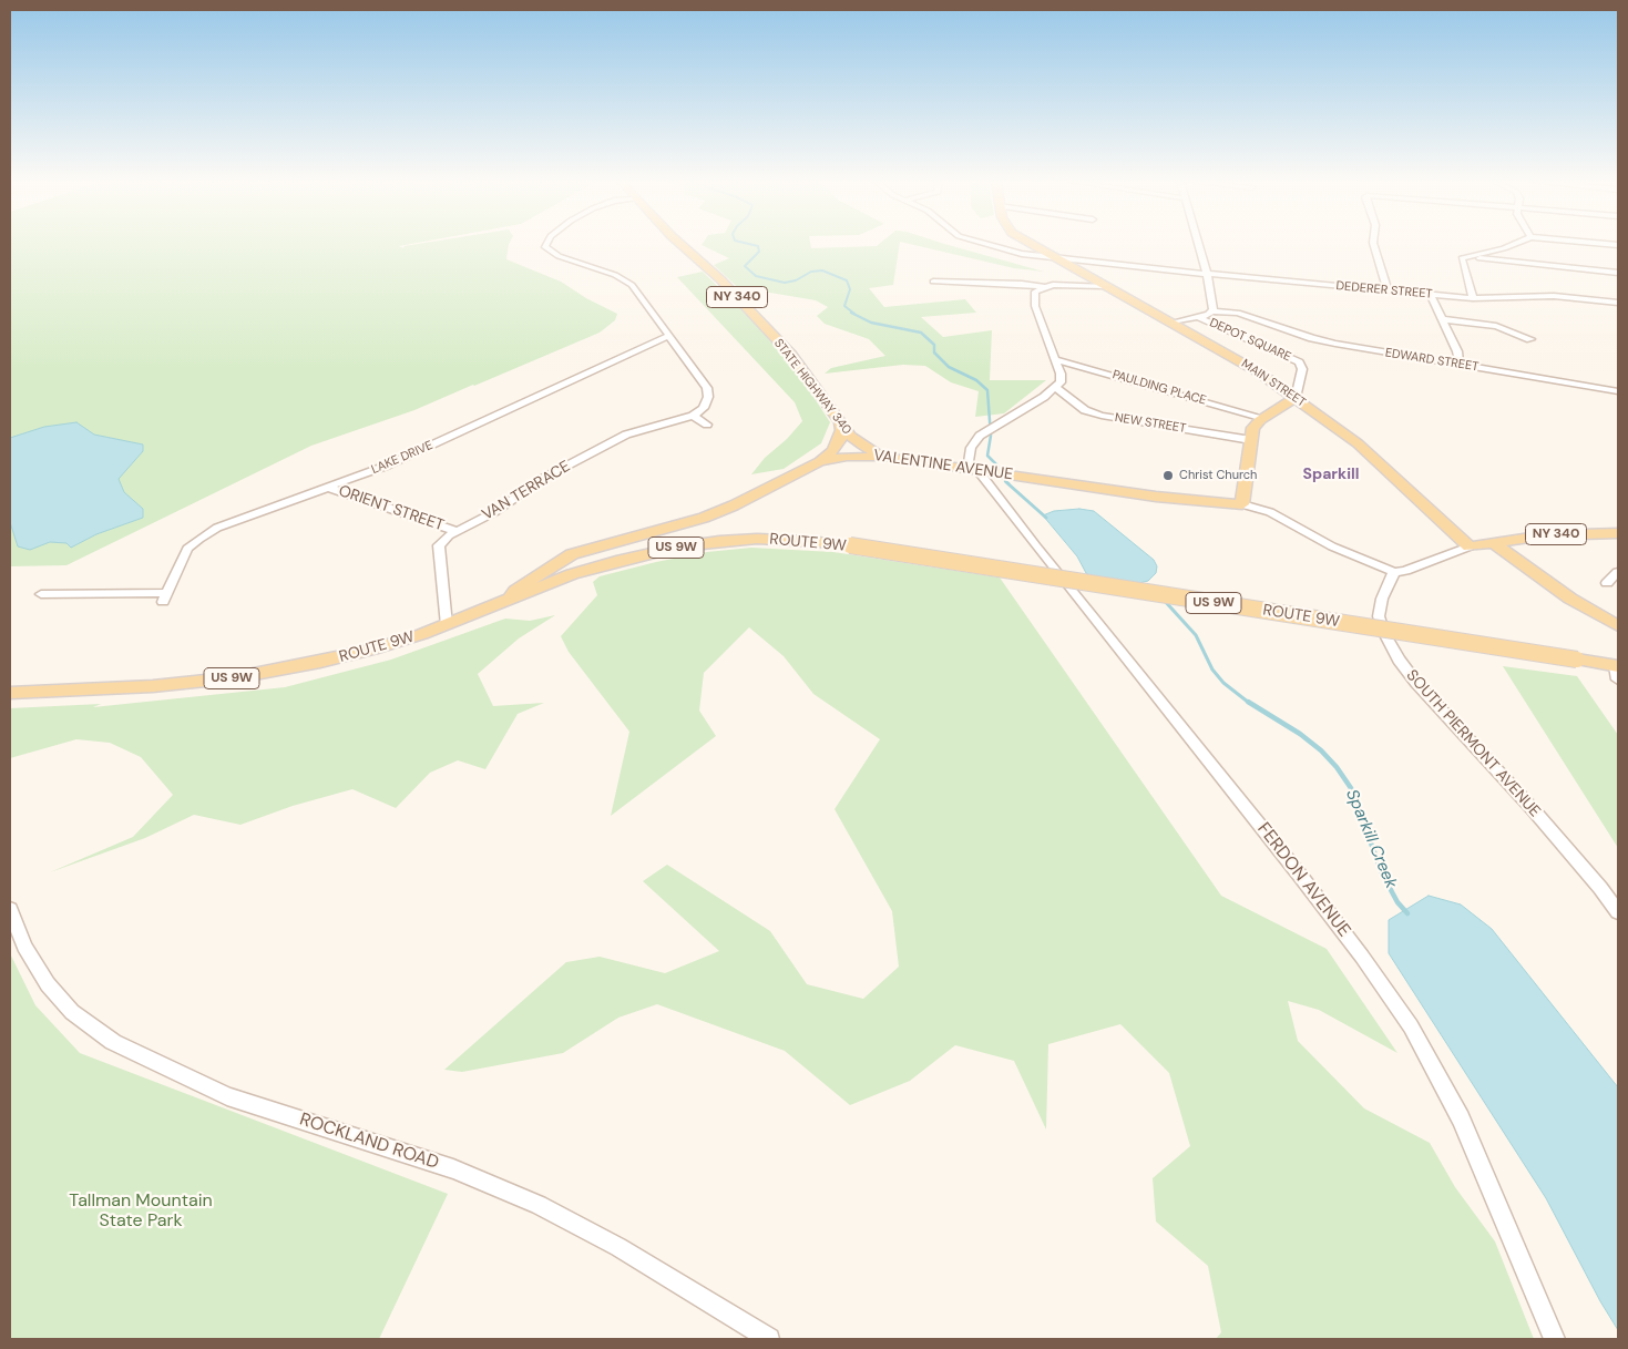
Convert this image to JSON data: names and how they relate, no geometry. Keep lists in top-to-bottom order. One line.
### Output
{"streets":{"main road":["NY 340","MAIN STREET","STATE HIGHWAY 340","VALENTINE AVENUE","ROUTE 9W","US 9W"],"street":["DEDERER STREET","DEPOT SQUARE","EDWARD STREET","PAULDING PLACE","NEW STREET","LAKE DRIVE","VAN TERRACE","ORIENT STREET","SOUTH PIERMONT AVENUE","FERDON AVENUE","ROCKLAND ROAD"]},"crossings":[["DEDERER STREET","MAIN STREET"],["NY 340","MAIN STREET"],["DEPOT SQUARE","MAIN STREET"],["STATE HIGHWAY 340","VALENTINE AVENUE"],["LAKE DRIVE","ORIENT STREET"],["VALENTINE AVENUE","ROUTE 9W"],["VALENTINE AVENUE","SOUTH PIERMONT AVENUE"],["VALENTINE AVENUE","FERDON AVENUE"],["VAN TERRACE","ORIENT STREET"],["VAN TERRACE","ROUTE 9W"]],"districts":["Sparkill"],"water":["Sparkill Creek"],"parks":["Tallman Mountain State Park"],"places":["Christ Church"]}
